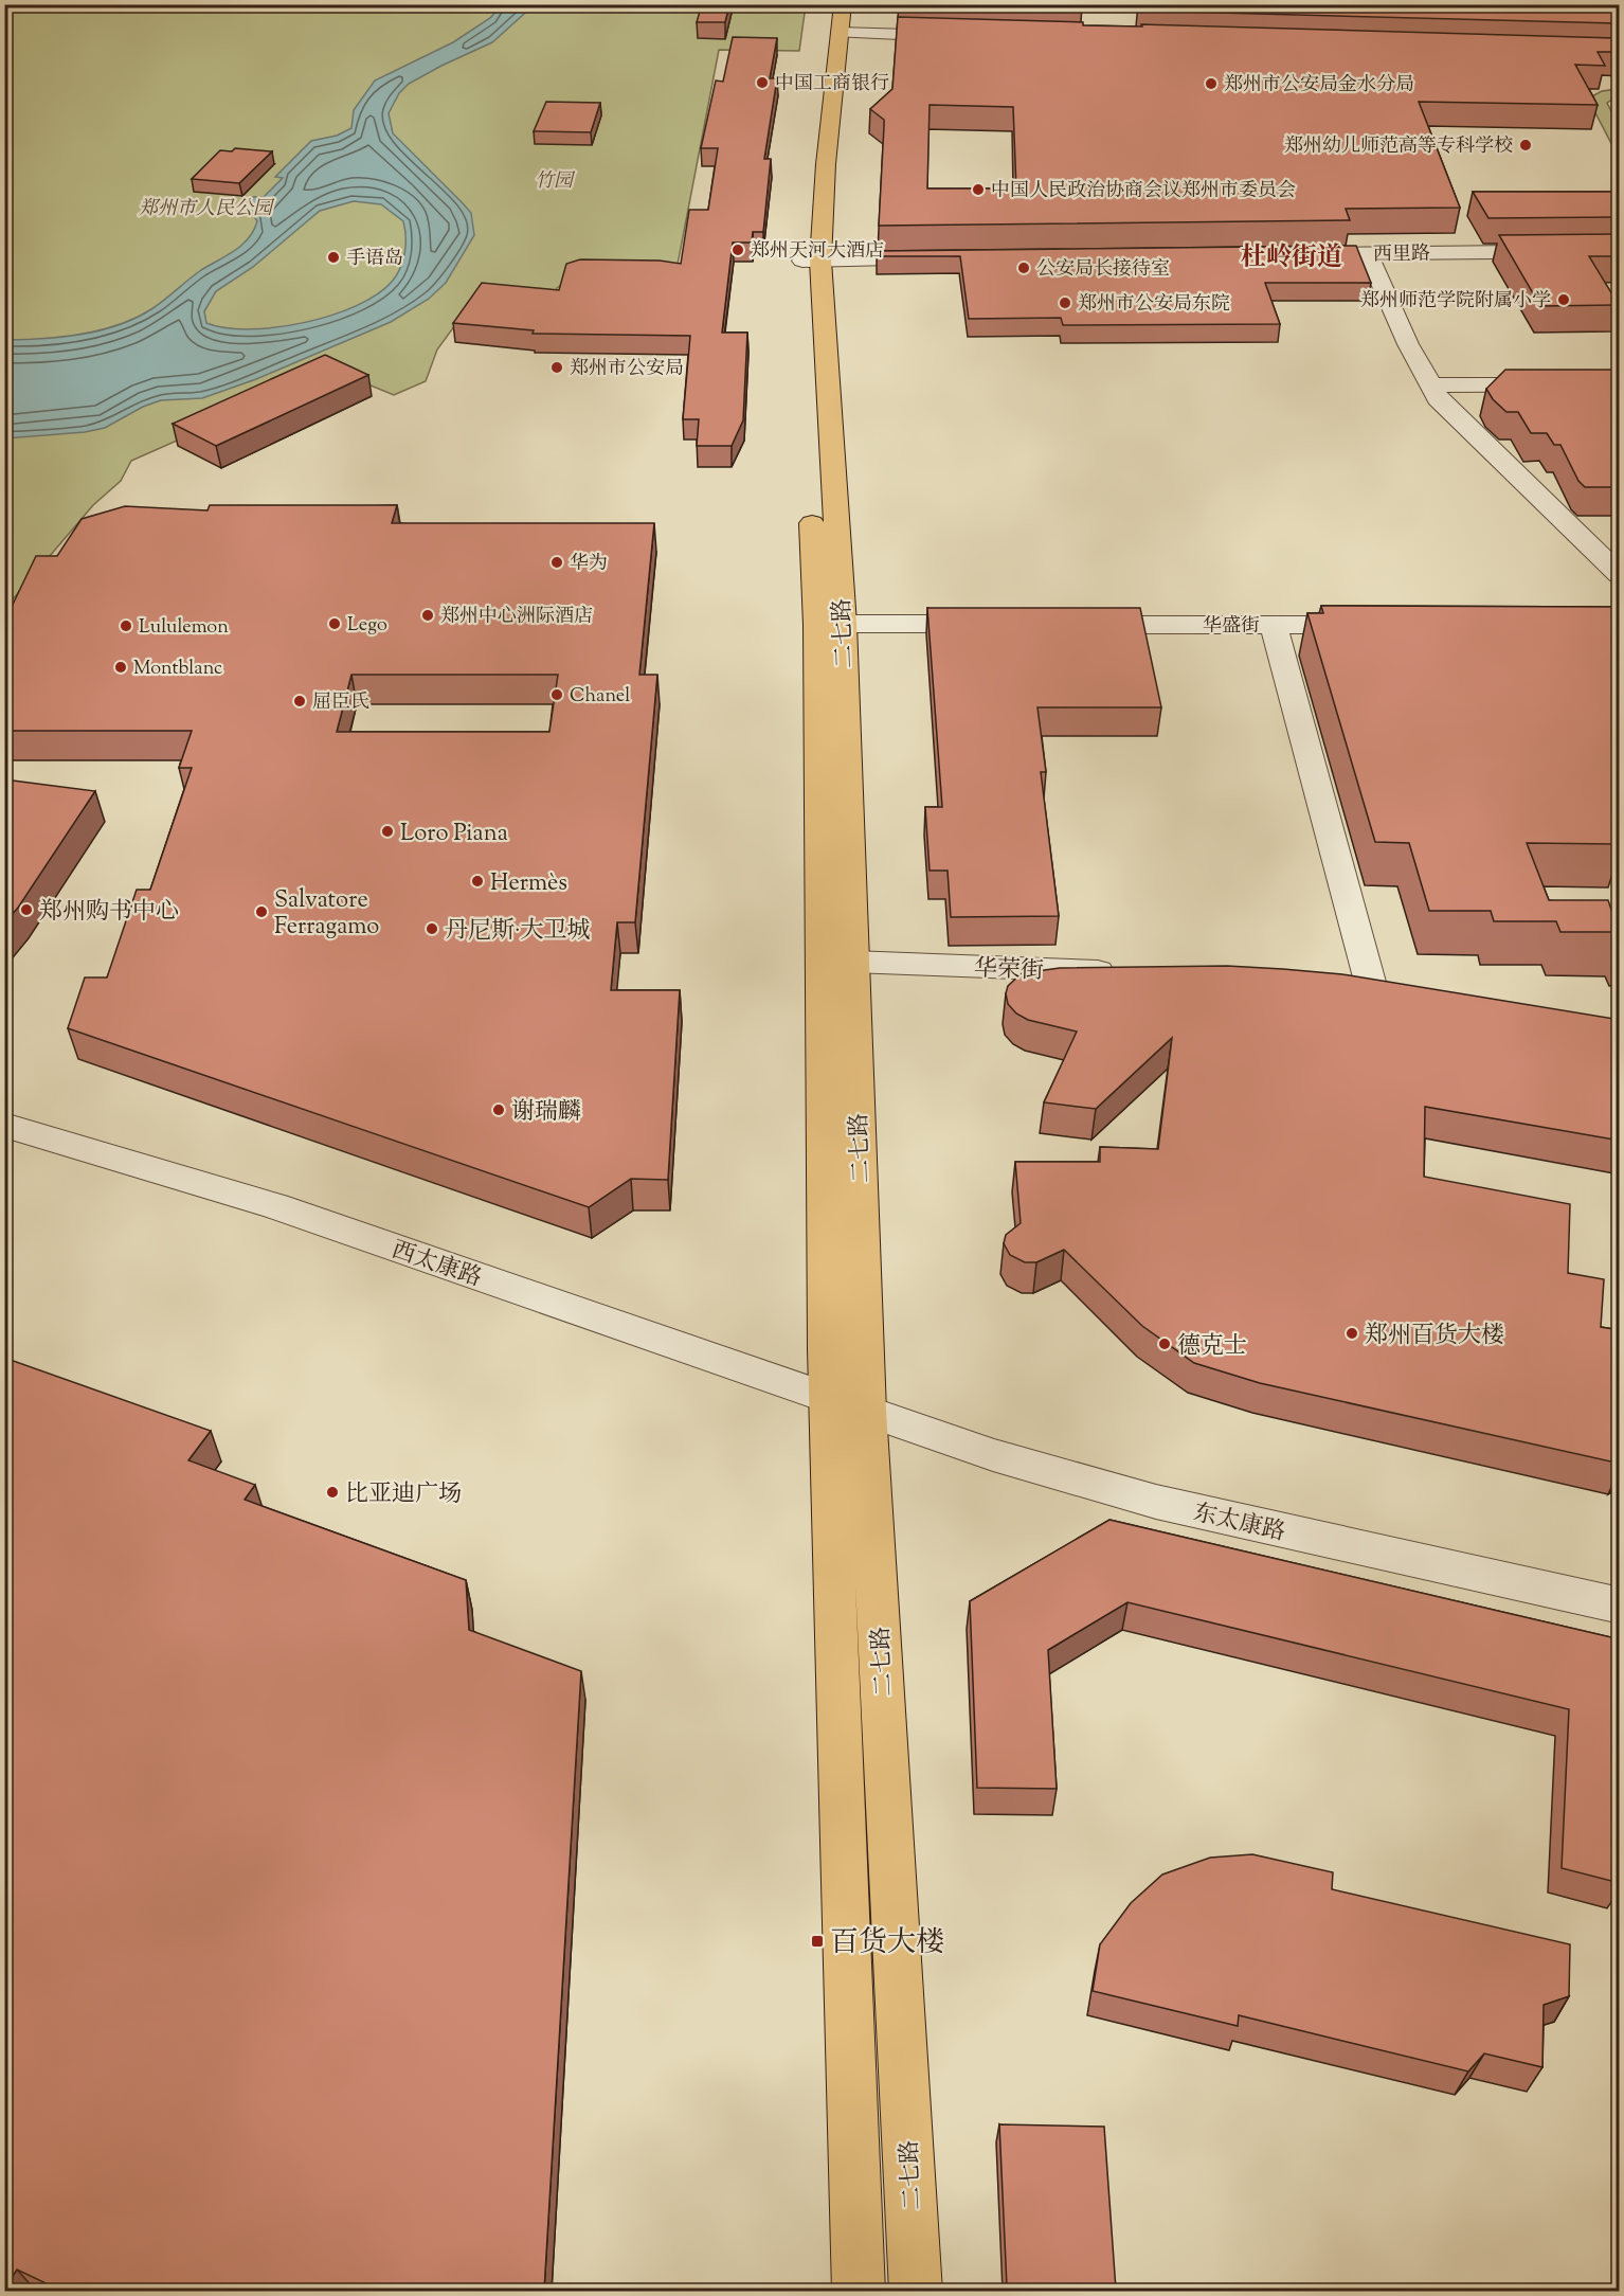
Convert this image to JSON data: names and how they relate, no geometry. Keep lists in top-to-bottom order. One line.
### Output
{"streets":{"main road":["二七路"],"street":["西里路","华盛街","华荣街","西太康路","东太康路"]},"crossings":[["二七路","华荣街"],["二七路","西太康路"],["二七路","东太康路"],["西太康路","东太康路"]],"districts":["杜岭街道"],"parks":["竹园","郑州市人民公园"],"places":{"other":["中国工商银行","郑州市公安局金水分局","郑州幼儿师范高等专科学校","中国人民政治协商会议郑州市委员会","郑州天河大酒店","手语岛","公安局长接待室","郑州师范学院附属小学","郑州市公安局东院","郑州市公安局","华为","郑州中心洲际酒店","Lego","Lululemon","Montblanc","Chanel","屈臣氏","Loro Piana","Hermès","郑州购书中心","Salvatore Ferragamo","丹尼斯·大卫城","谢瑞麟","郑州百货大楼","德克士","比亚迪广场"],"transit":["百货大楼"]}}
